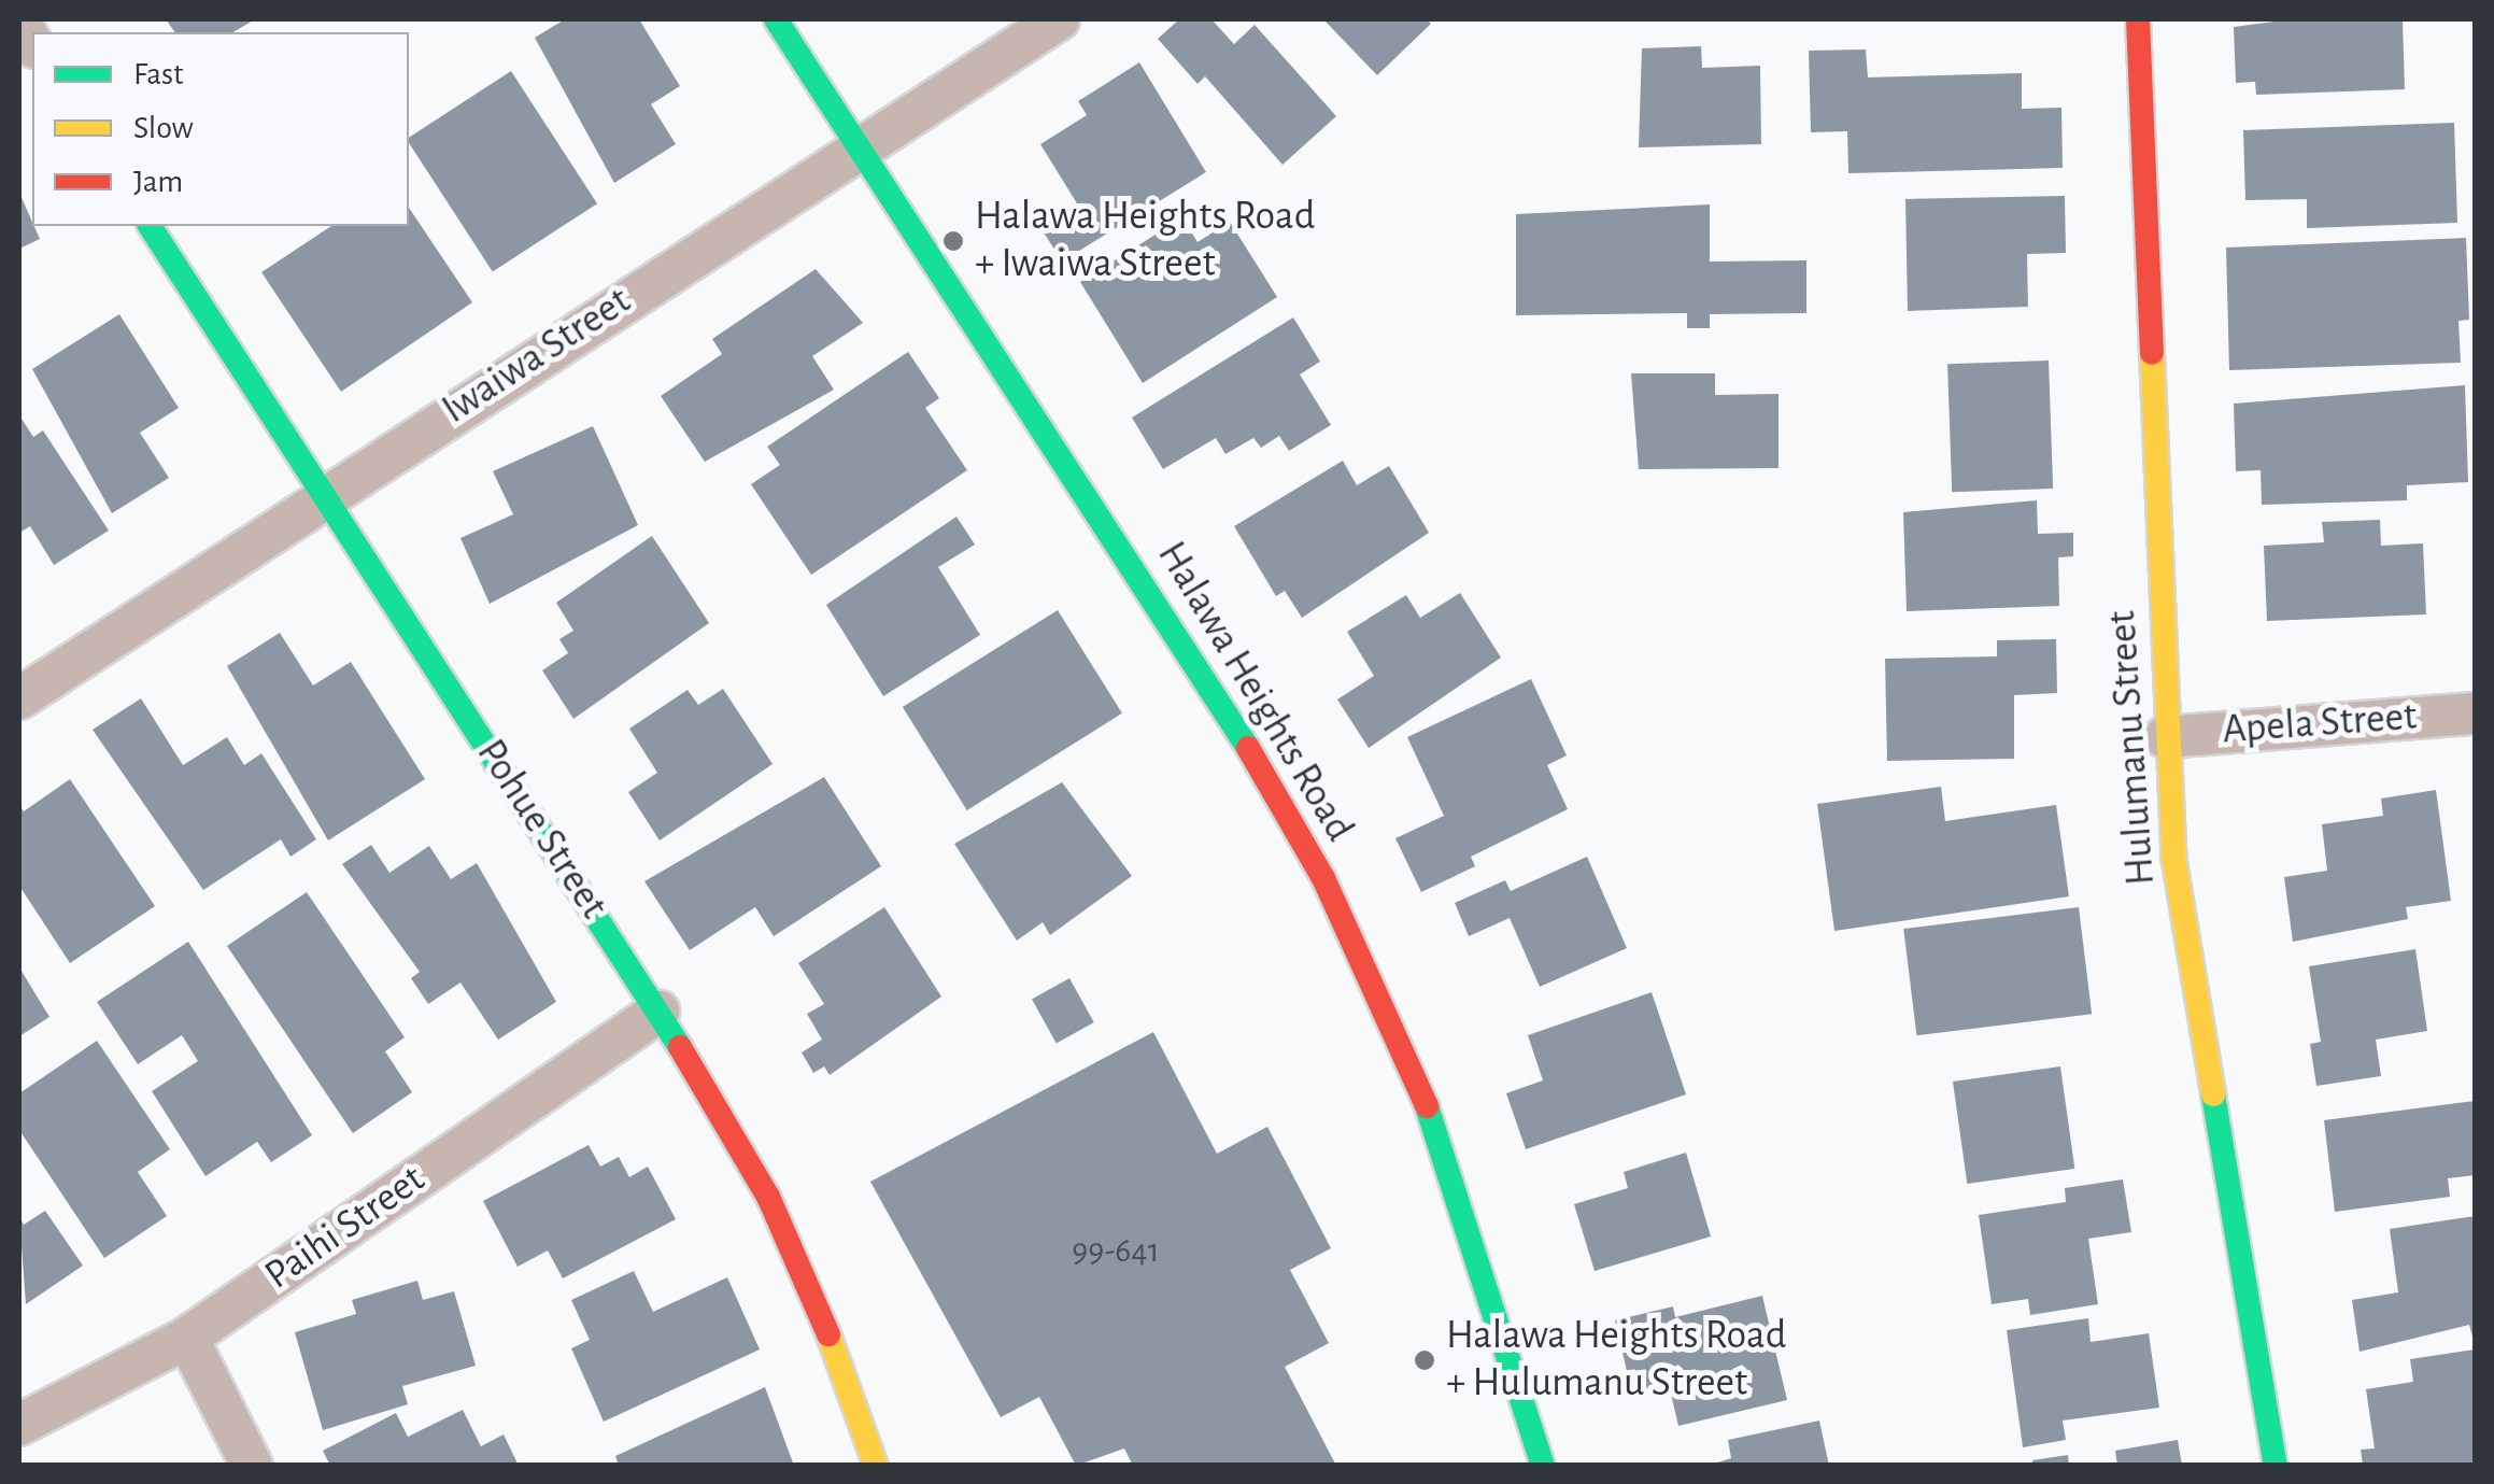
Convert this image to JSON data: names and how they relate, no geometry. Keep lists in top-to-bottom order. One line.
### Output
{"streets":{"street":["Iwaiwa Street","Halawa Heights Road","Apela Street","Hulumanu Street","Pohue Street","Paihi Street"]},"crossings":[["Iwaiwa Street","Halawa Heights Road"],["Iwaiwa Street","Pohue Street"],["Apela Street","Hulumanu Street"],["Pohue Street","Paihi Street"]],"places":["Halawa Heights Road + Iwaiwa Street","Halawa Heights Road + Hulumanu Street"],"house_numbers":["99-641"],"legend":["Fast","Slow","Jam"]}
